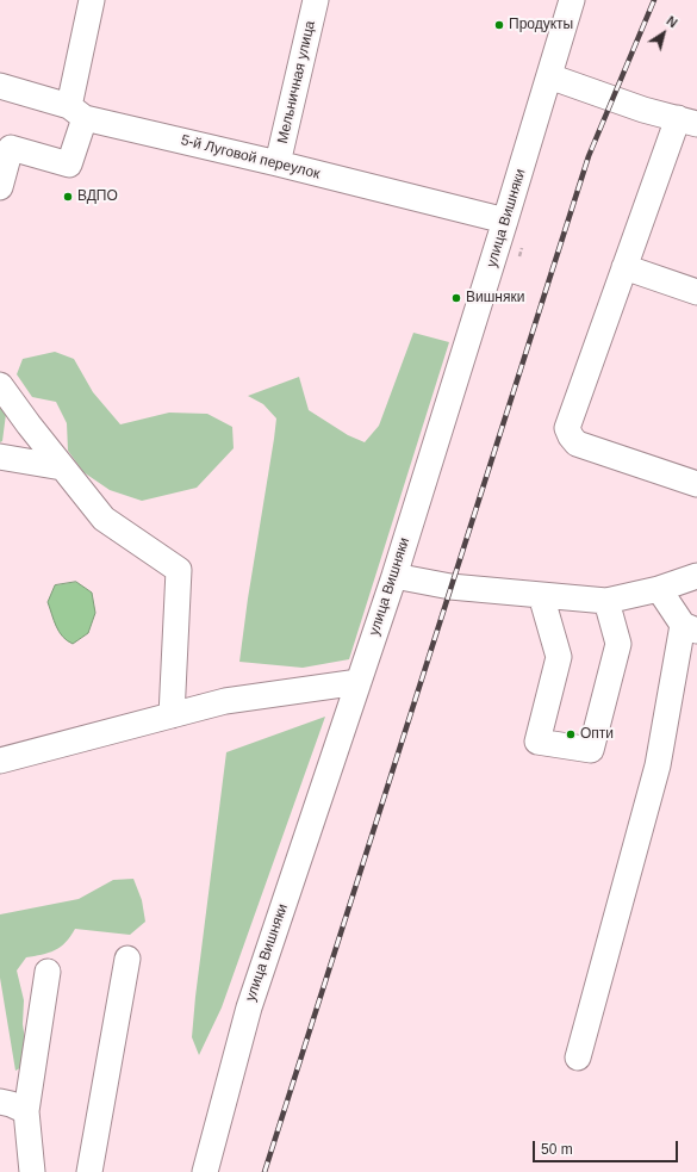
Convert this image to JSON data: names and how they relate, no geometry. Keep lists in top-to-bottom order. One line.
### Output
{"streets":{"street":["Мельничная улица","5-й Луговой переулок","улица Вишняки"]},"crossings":[["Мельничная улица","5-й Луговой переулок"],["5-й Луговой переулок","улица Вишняки"]],"places":["Продукты","ВДПО","Вишняки","Опти"],"scale_bar":"50 m","north":"top right"}
